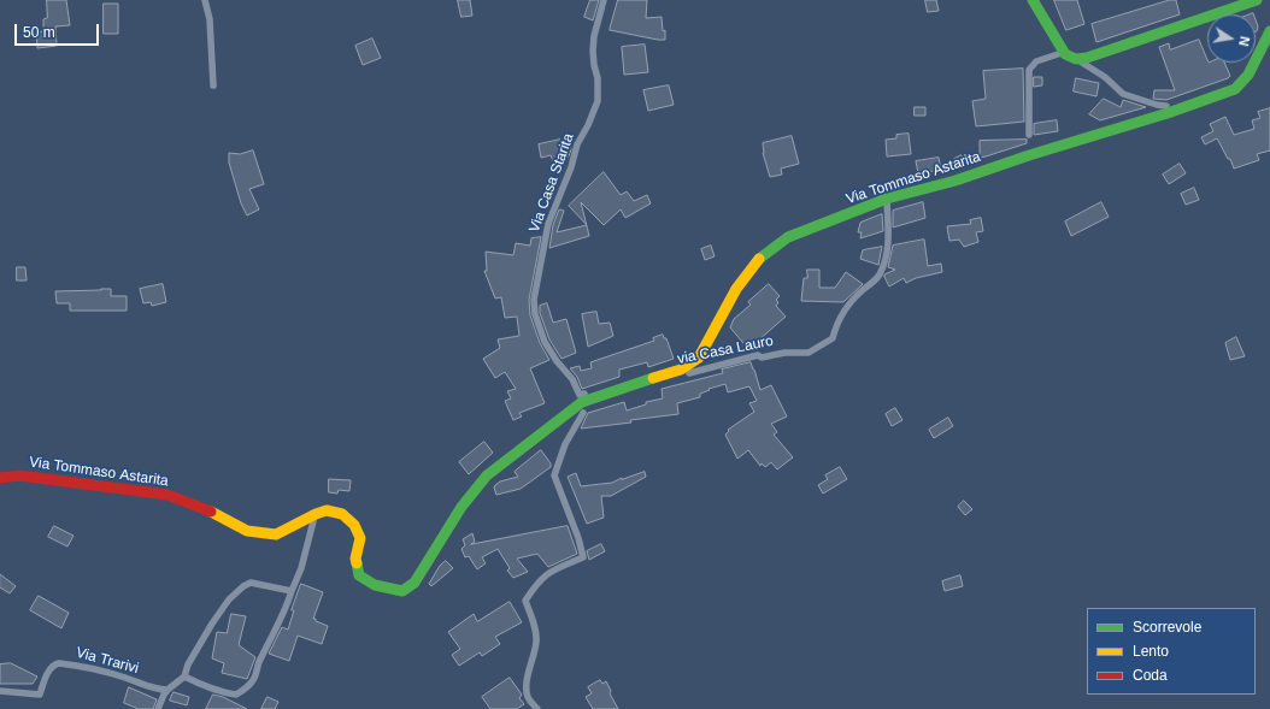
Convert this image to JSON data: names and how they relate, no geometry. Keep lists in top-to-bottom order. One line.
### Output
{"streets":{"main road":["Via Tommaso Astarita"],"lane":["Via Casa Starita","via Casa Lauro","Via Trarivi"]},"crossings":[["Via Tommaso Astarita","via Casa Lauro"]],"legend":["Scorrevole","Lento","Coda"],"scale_bar":"50 m","north":"right"}
